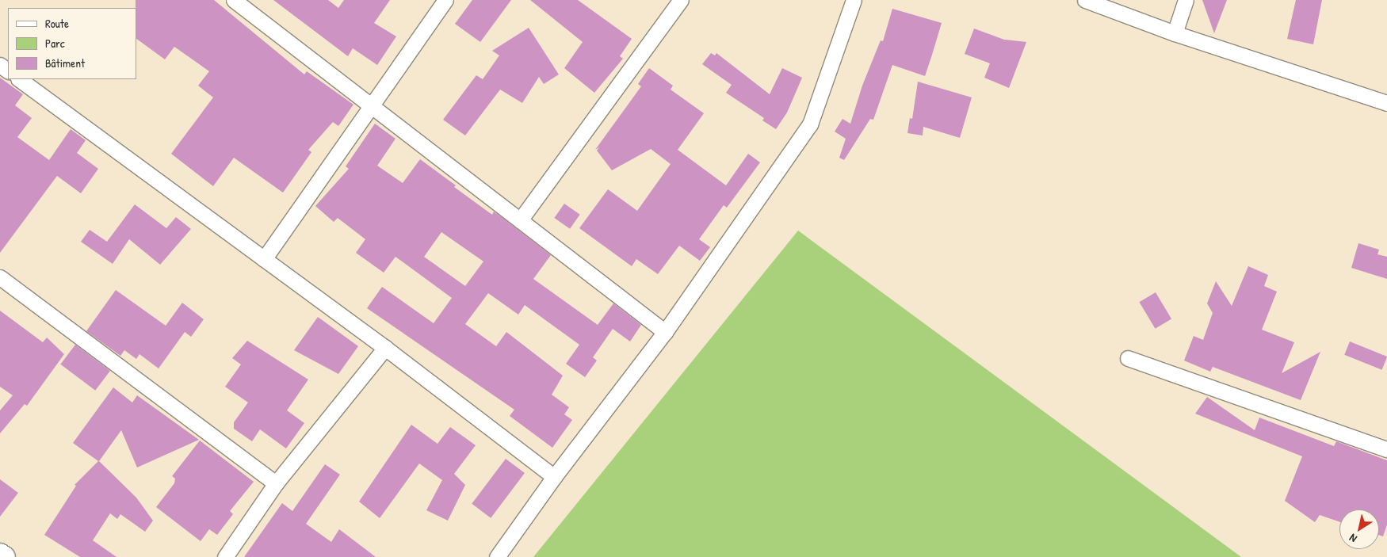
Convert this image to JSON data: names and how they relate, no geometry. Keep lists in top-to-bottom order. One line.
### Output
{"legend":["Route","Parc","Bâtiment"],"north":"bottom left"}
